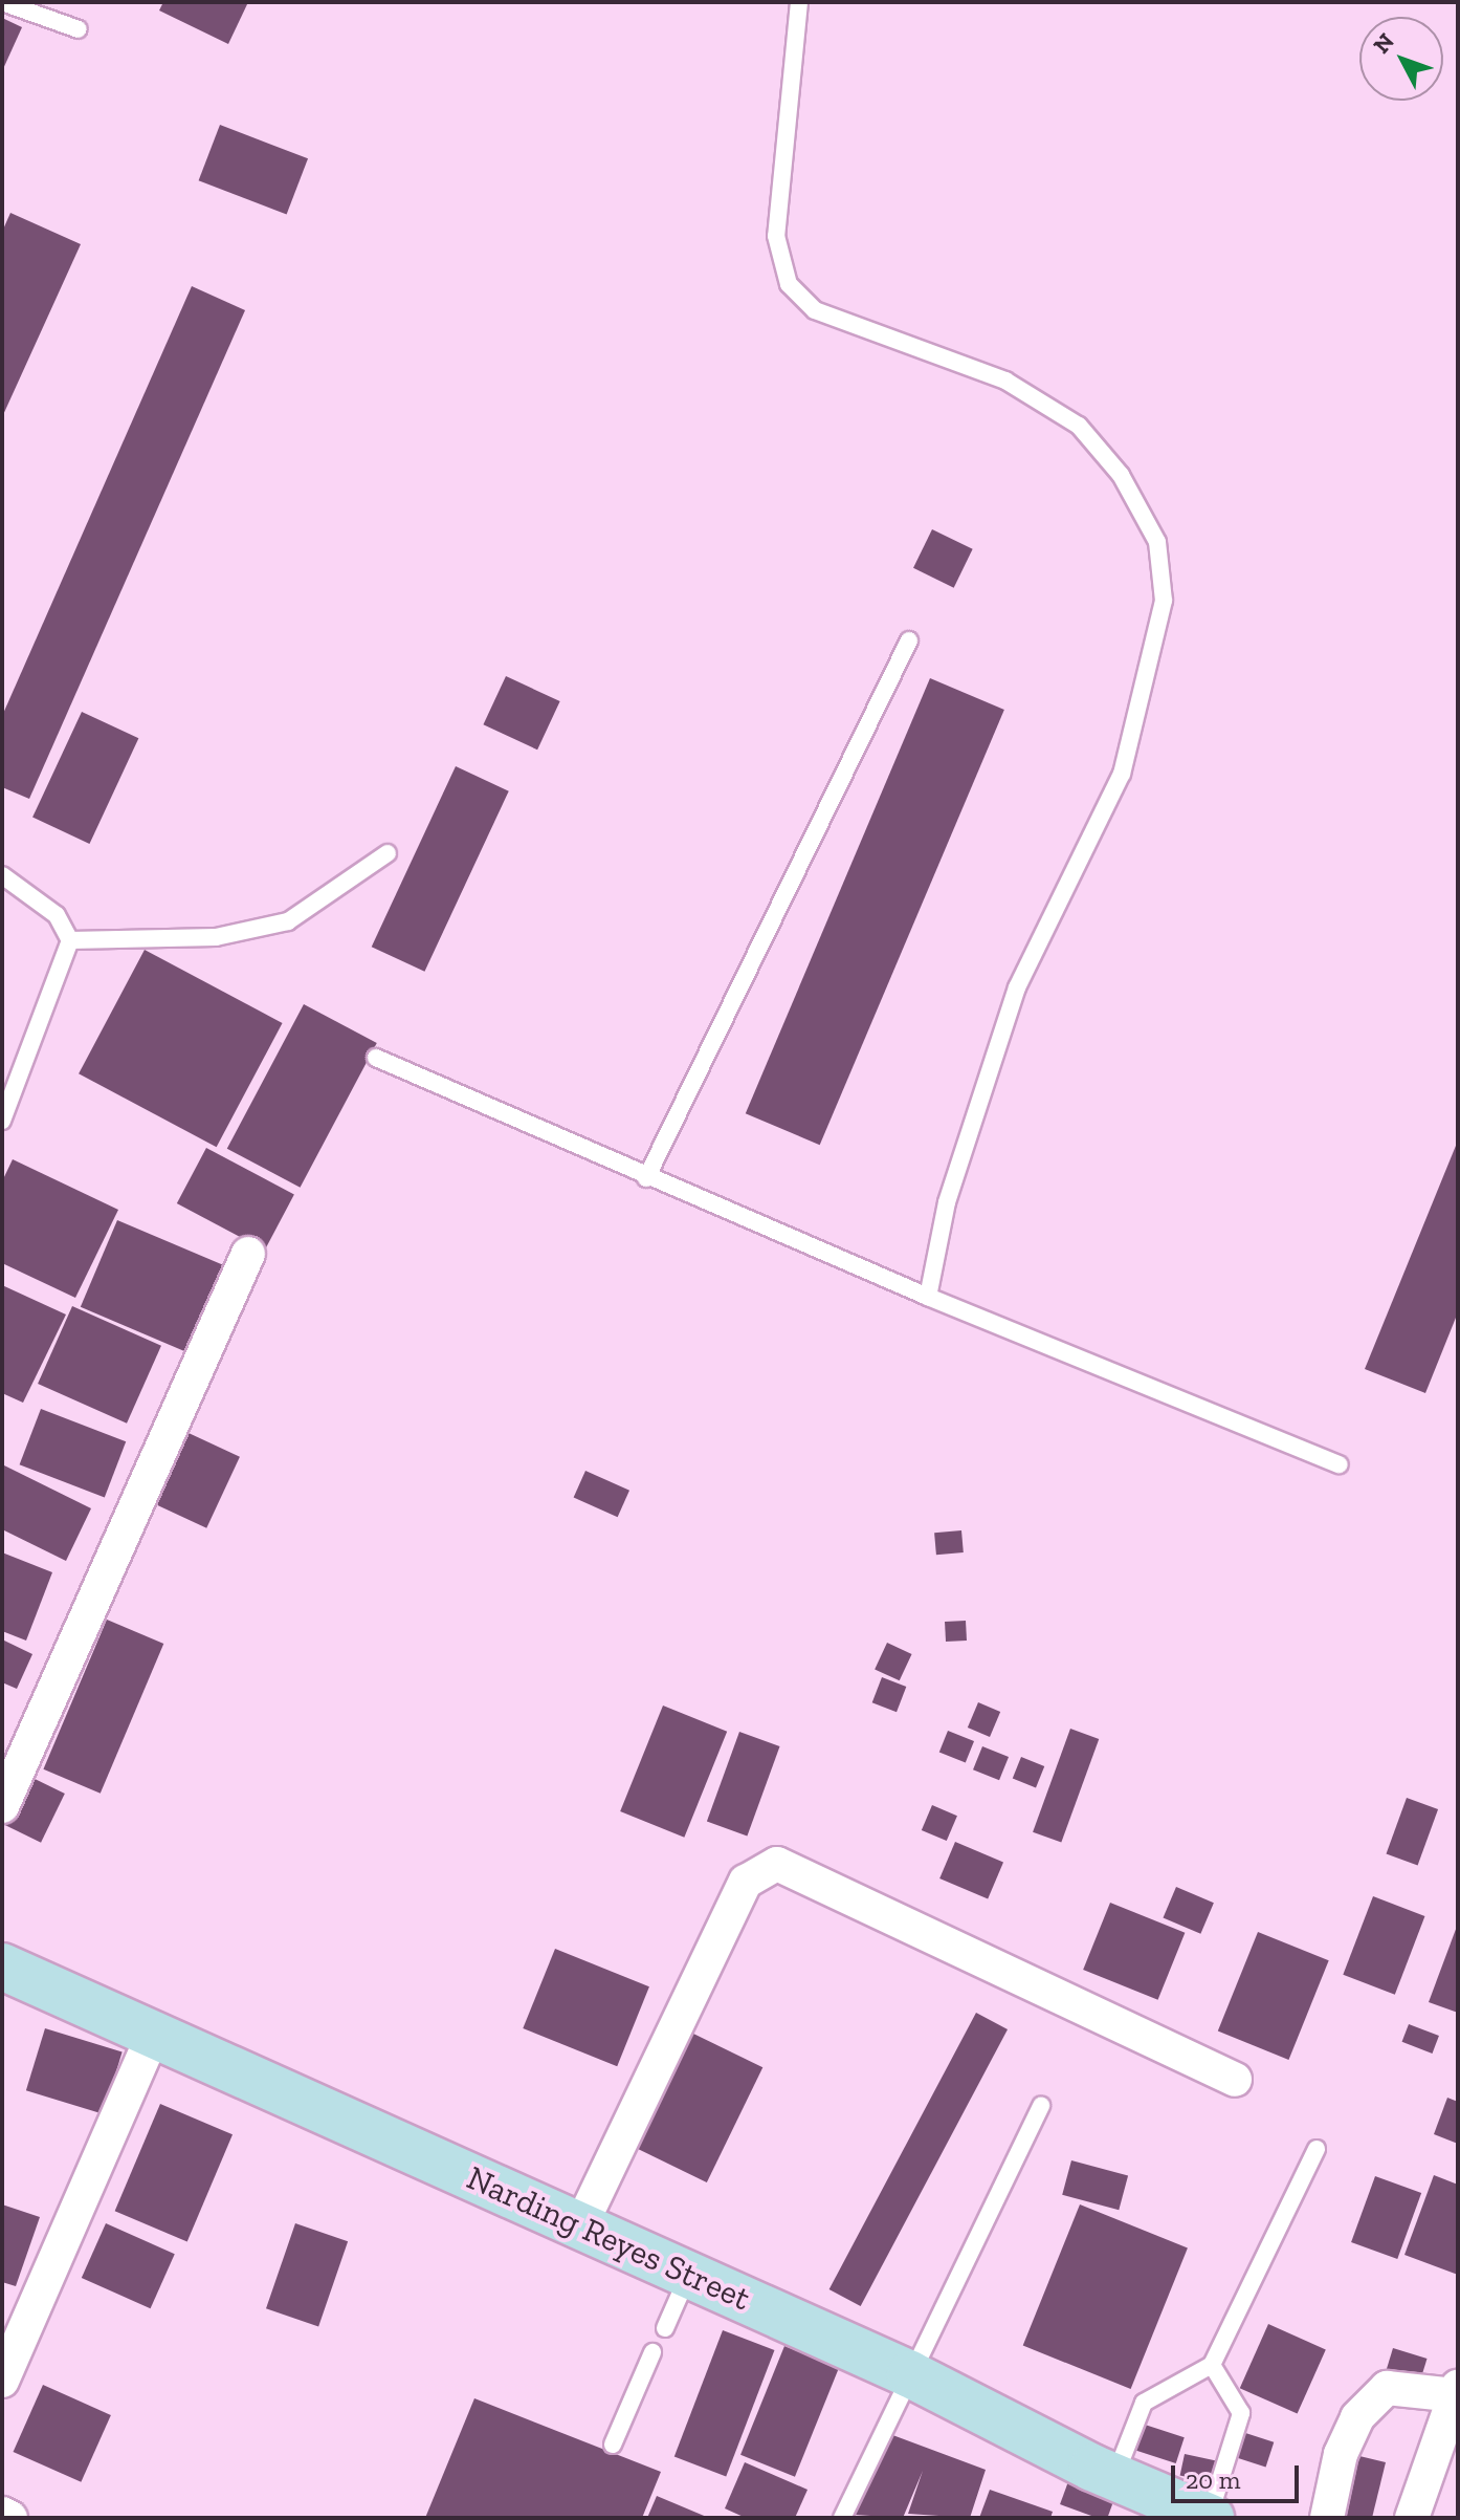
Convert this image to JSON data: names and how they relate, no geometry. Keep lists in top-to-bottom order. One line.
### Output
{"streets":{"street":["Narding Reyes Street"]},"scale_bar":"20 m","north":"top left"}
